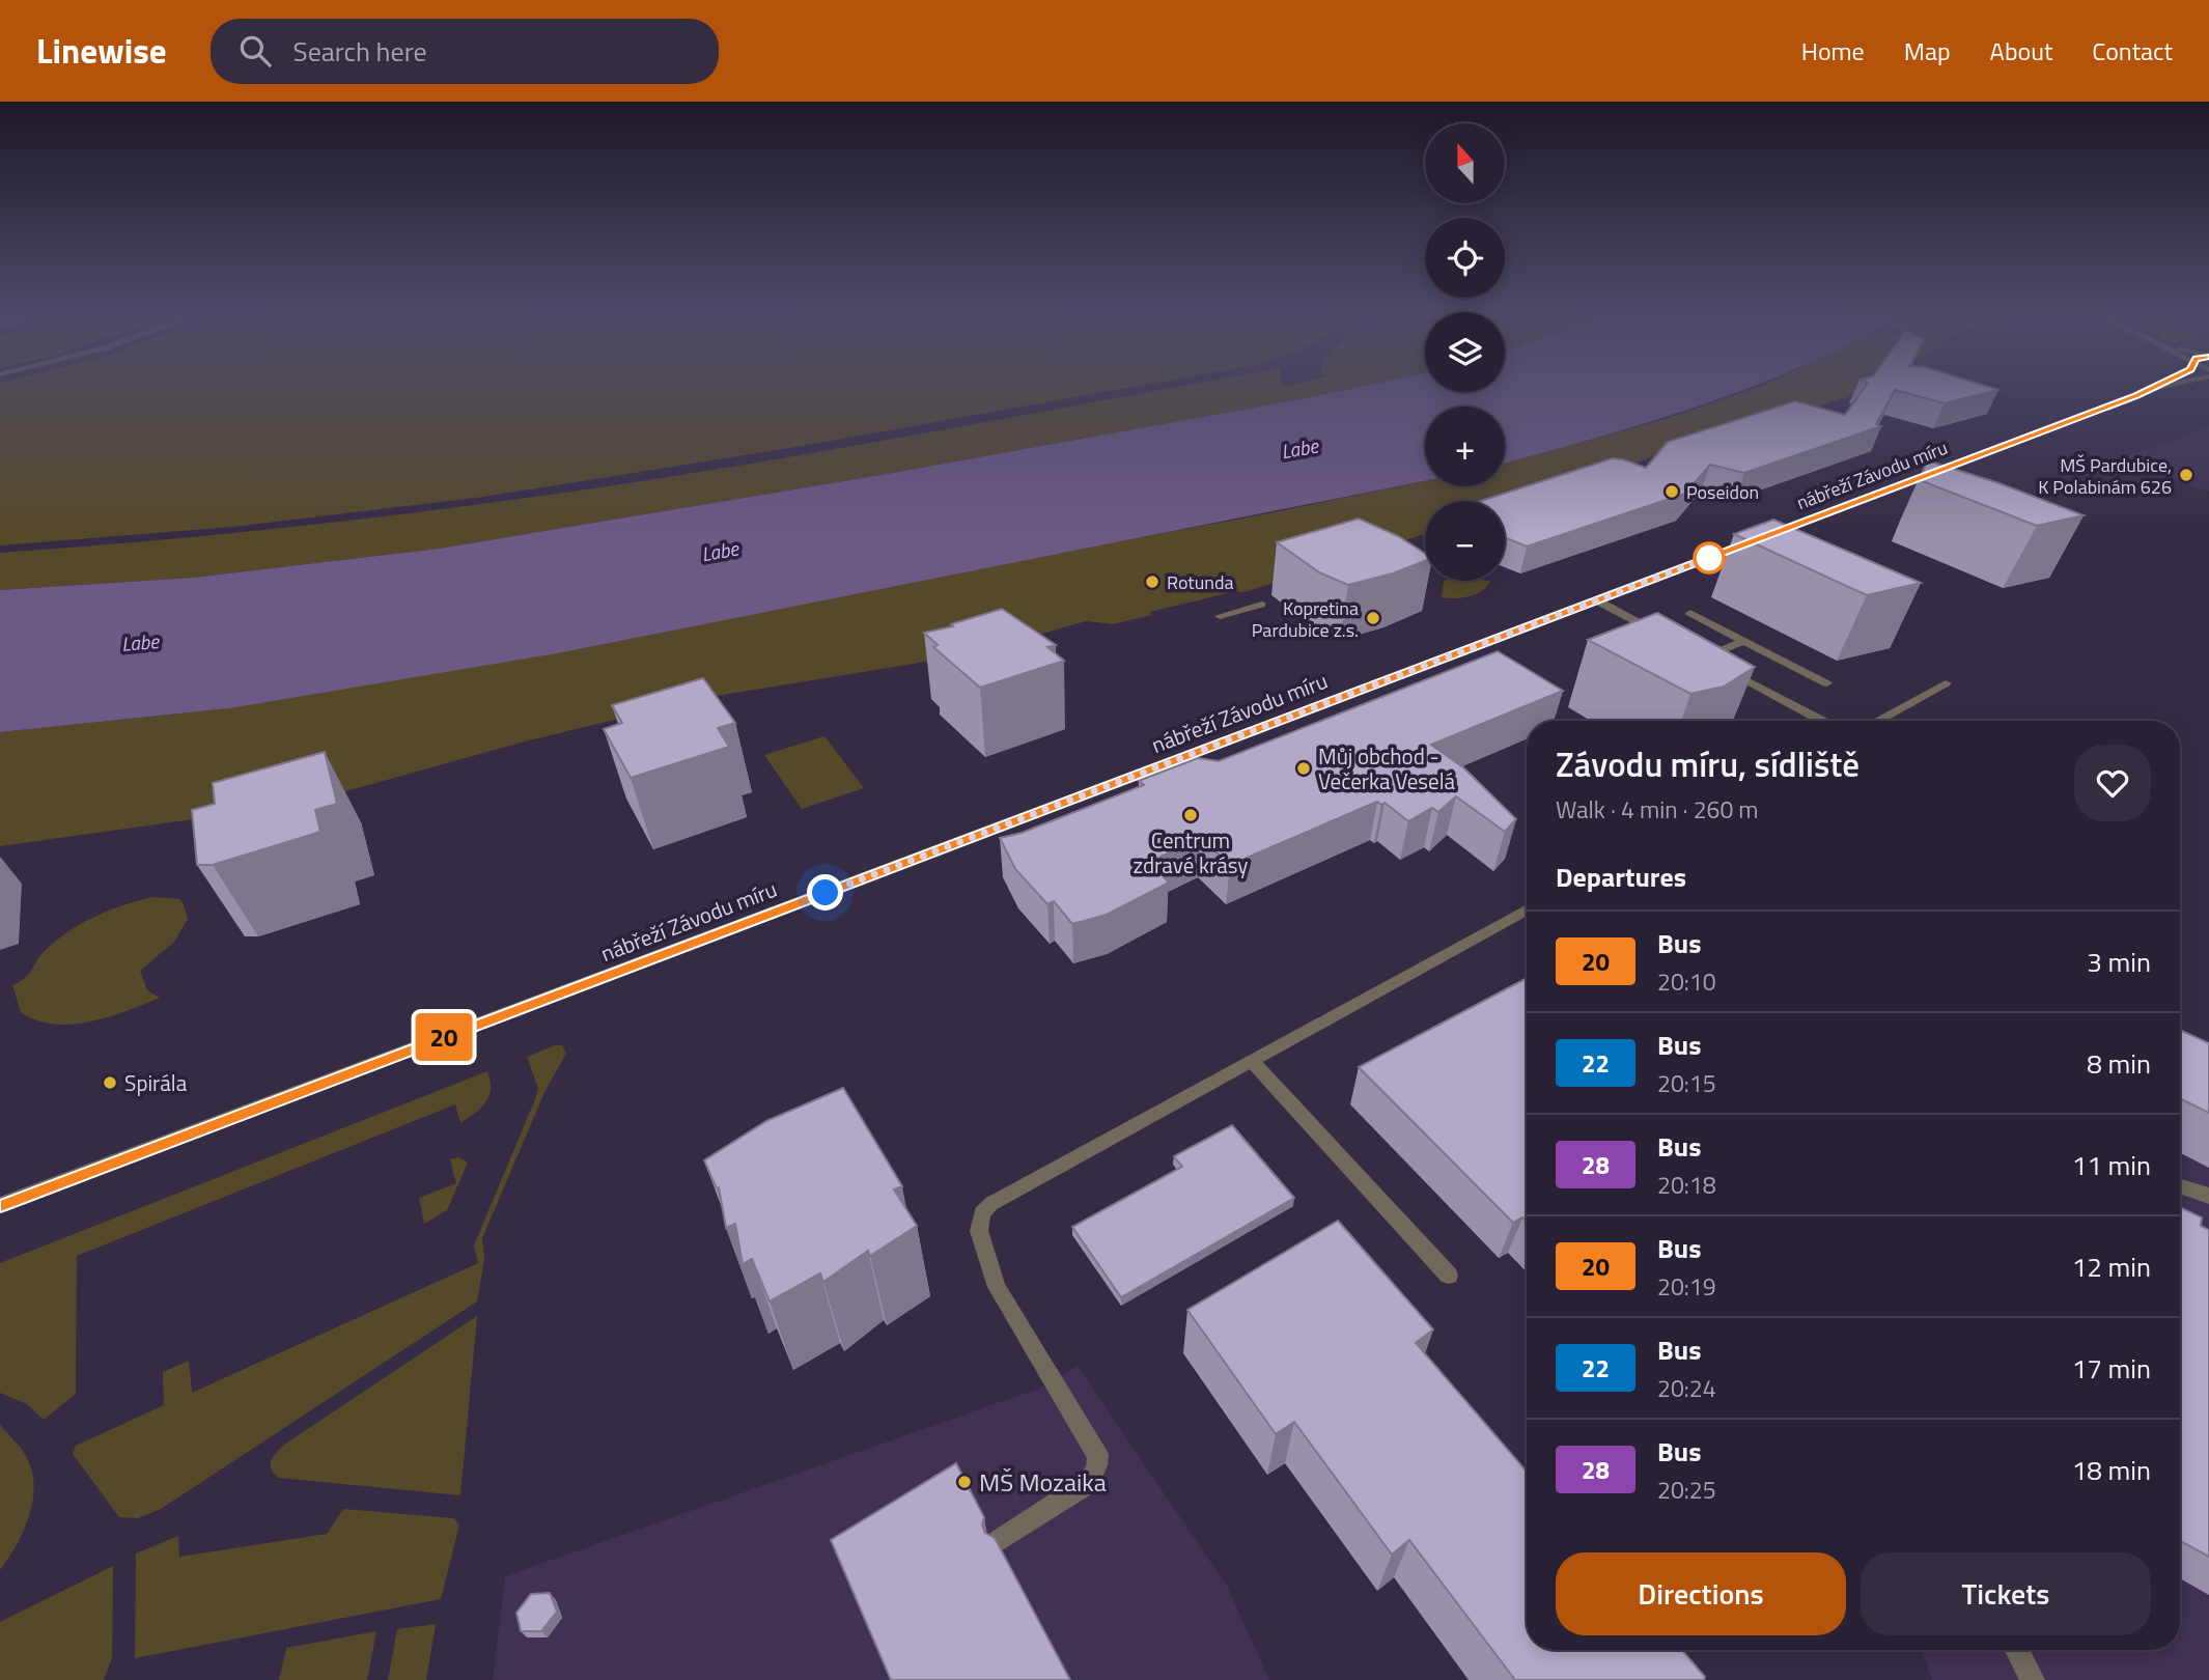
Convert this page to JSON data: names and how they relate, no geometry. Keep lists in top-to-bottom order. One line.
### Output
{"streets":{"street":["nábřeží Závodu míru"]},"water":["Labe"],"places":["MŠ Pardubice, K Polabinám 626","Poseidon","Rotunda","Kopretina Pardubice z.s.","Můj obchod - Večerka Veselá","Centrum zdravé krásy","Spirála","MŠ Mozaika"],"lines":["bus line 20"],"north":"top","page":{"header":"Linewise","search":"Search here","nav":["Home","Map","About","Contact"],"on_map":"20","map_buttons":["+","−"],"heading":[["Závodu míru, sídliště","Walk · 4 min · 260 m"],"Departures"],"list":[{"mark":"20","name":"Bus","note":"20:10","value":"3 min"},{"mark":"22","name":"Bus","note":"20:15","value":"8 min"},{"mark":"28","name":"Bus","note":"20:18","value":"11 min"},{"mark":"20","name":"Bus","note":"20:19","value":"12 min"},{"mark":"22","name":"Bus","note":"20:24","value":"17 min"},{"mark":"28","name":"Bus","note":"20:25","value":"18 min"}],"buttons":["Directions","Tickets"]}}
